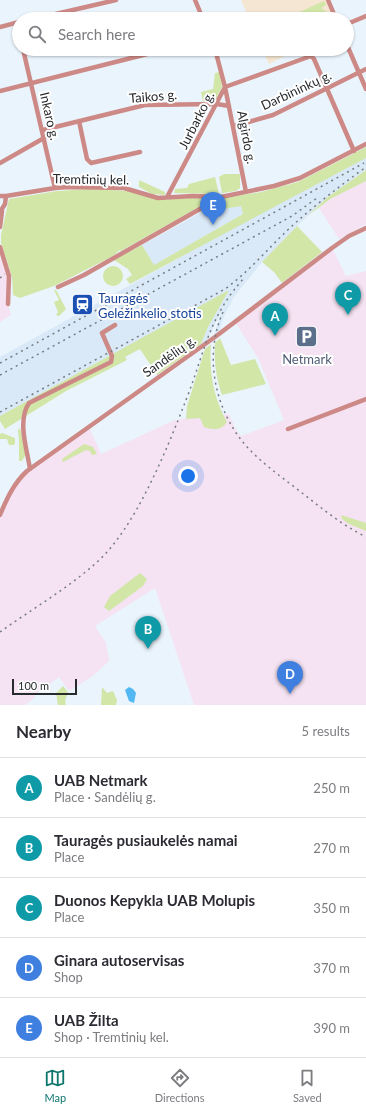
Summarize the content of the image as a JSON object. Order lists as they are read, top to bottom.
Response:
{
  "streets": {
    "street": [
      "Darbininkų g.",
      "Taikos g.",
      "Inkaro g.",
      "Jurbarko g.",
      "Algirdo g.",
      "Tremtinių kel.",
      "Sandėlių g."
    ]
  },
  "crossings": [
    ["Darbininkų g.", "Algirdo g."],
    ["Taikos g.", "Inkaro g."],
    ["Taikos g.", "Jurbarko g."],
    ["Taikos g.", "Algirdo g."],
    ["Inkaro g.", "Tremtinių kel."],
    ["Jurbarko g.", "Algirdo g."],
    ["Jurbarko g.", "Tremtinių kel."],
    ["Algirdo g.", "Tremtinių kel."]
  ],
  "places": {
    "station": ["Tauragės Geležinkelio stotis"],
    "parking": ["Netmark"]
  },
  "scale_bar": "100 m",
  "page": {
    "search": "Search here",
    "pins": [
      "E",
      "C",
      "A",
      "B",
      "D"
    ],
    "scale": "100 m",
    "heading": ["Nearby", "5 results"],
    "list": [
      {
        "mark": "A",
        "name": "UAB Netmark",
        "note": "Place · Sandėlių g.",
        "value": "250 m"
      },
      {
        "mark": "B",
        "name": "Tauragės pusiaukelės namai",
        "note": "Place",
        "value": "270 m"
      },
      {
        "mark": "C",
        "name": "Duonos Kepykla UAB Molupis",
        "note": "Place",
        "value": "350 m"
      },
      {
        "mark": "D",
        "name": "Ginara autoservisas",
        "note": "Shop",
        "value": "370 m"
      },
      {
        "mark": "E",
        "name": "UAB Žilta",
        "note": "Shop · Tremtinių kel.",
        "value": "390 m"
      }
    ],
    "nav": ["Map", "Directions", "Saved"]
  }
}
